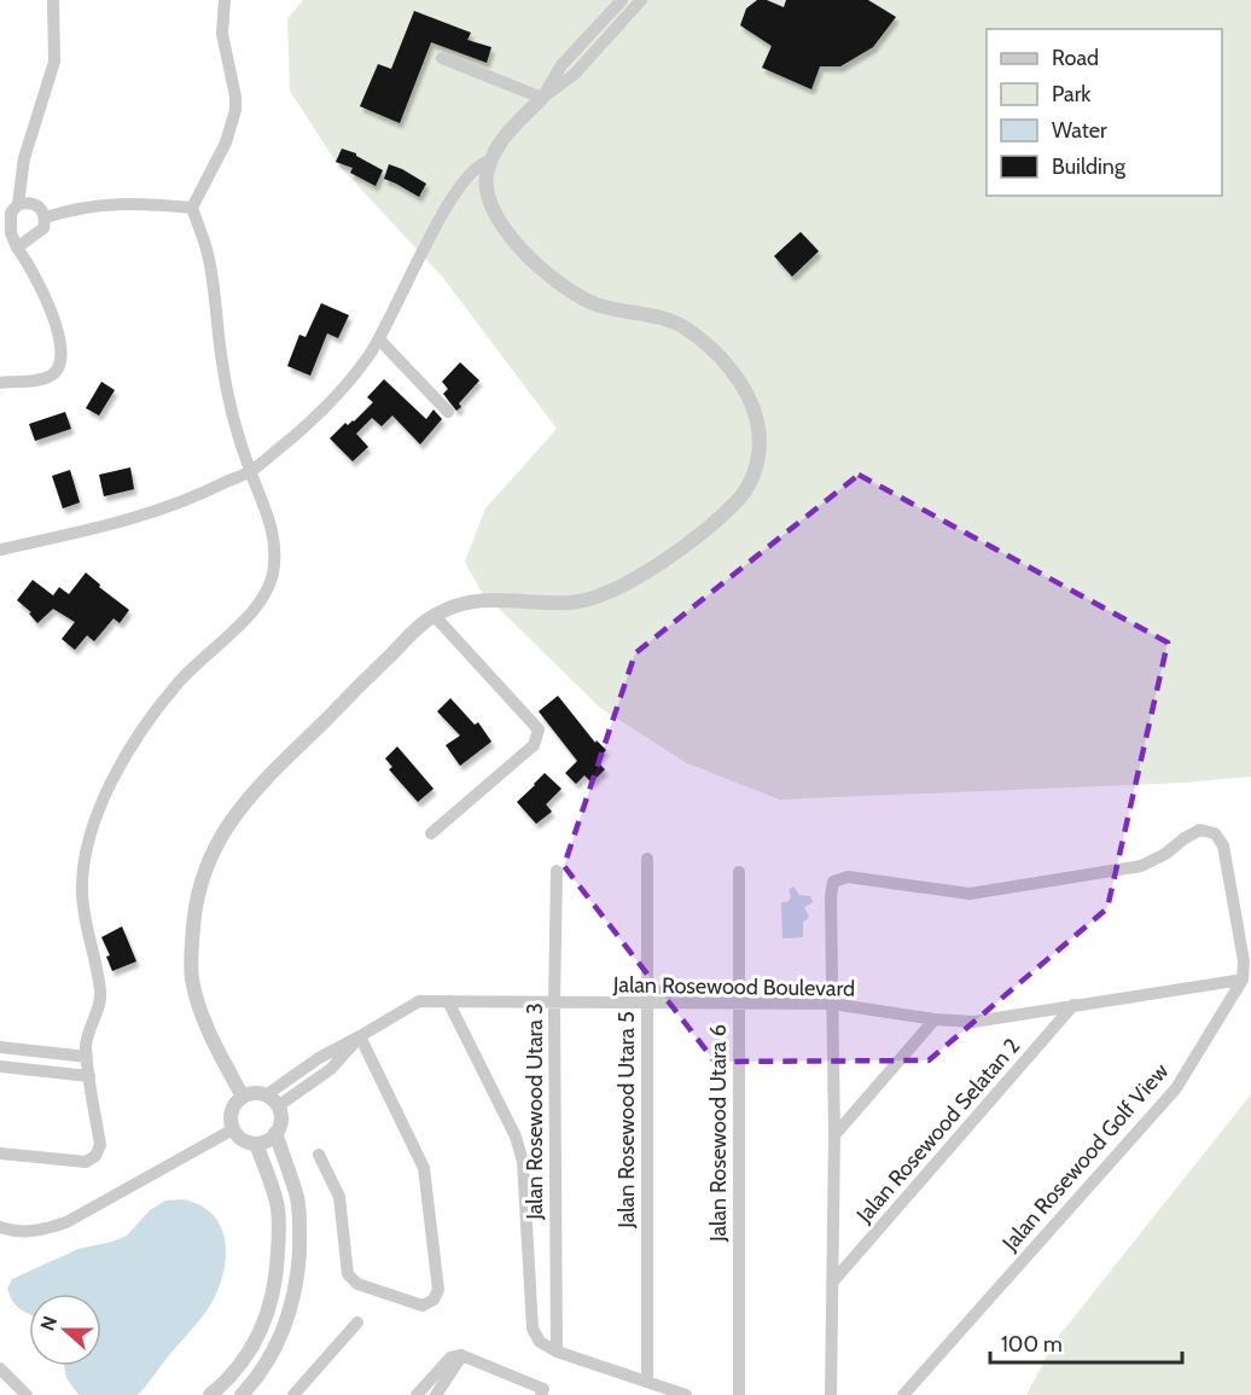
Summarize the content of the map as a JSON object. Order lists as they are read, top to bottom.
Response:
{
  "streets": {
    "street": [
      "Jalan Rosewood Boulevard",
      "Jalan Rosewood Utara 3",
      "Jalan Rosewood Utara 5",
      "Jalan Rosewood Selatan 2",
      "Jalan Rosewood Utara 6",
      "Jalan Rosewood Golf View"
    ]
  },
  "crossings": [
    ["Jalan Rosewood Boulevard", "Jalan Rosewood Utara 3"],
    ["Jalan Rosewood Boulevard", "Jalan Rosewood Utara 5"],
    ["Jalan Rosewood Boulevard", "Jalan Rosewood Selatan 2"],
    ["Jalan Rosewood Boulevard", "Jalan Rosewood Utara 6"],
    ["Jalan Rosewood Boulevard", "Jalan Rosewood Golf View"]
  ],
  "legend": [
    "Road",
    "Park",
    "Water",
    "Building"
  ],
  "scale_bar": "100 m",
  "north": "left"
}
